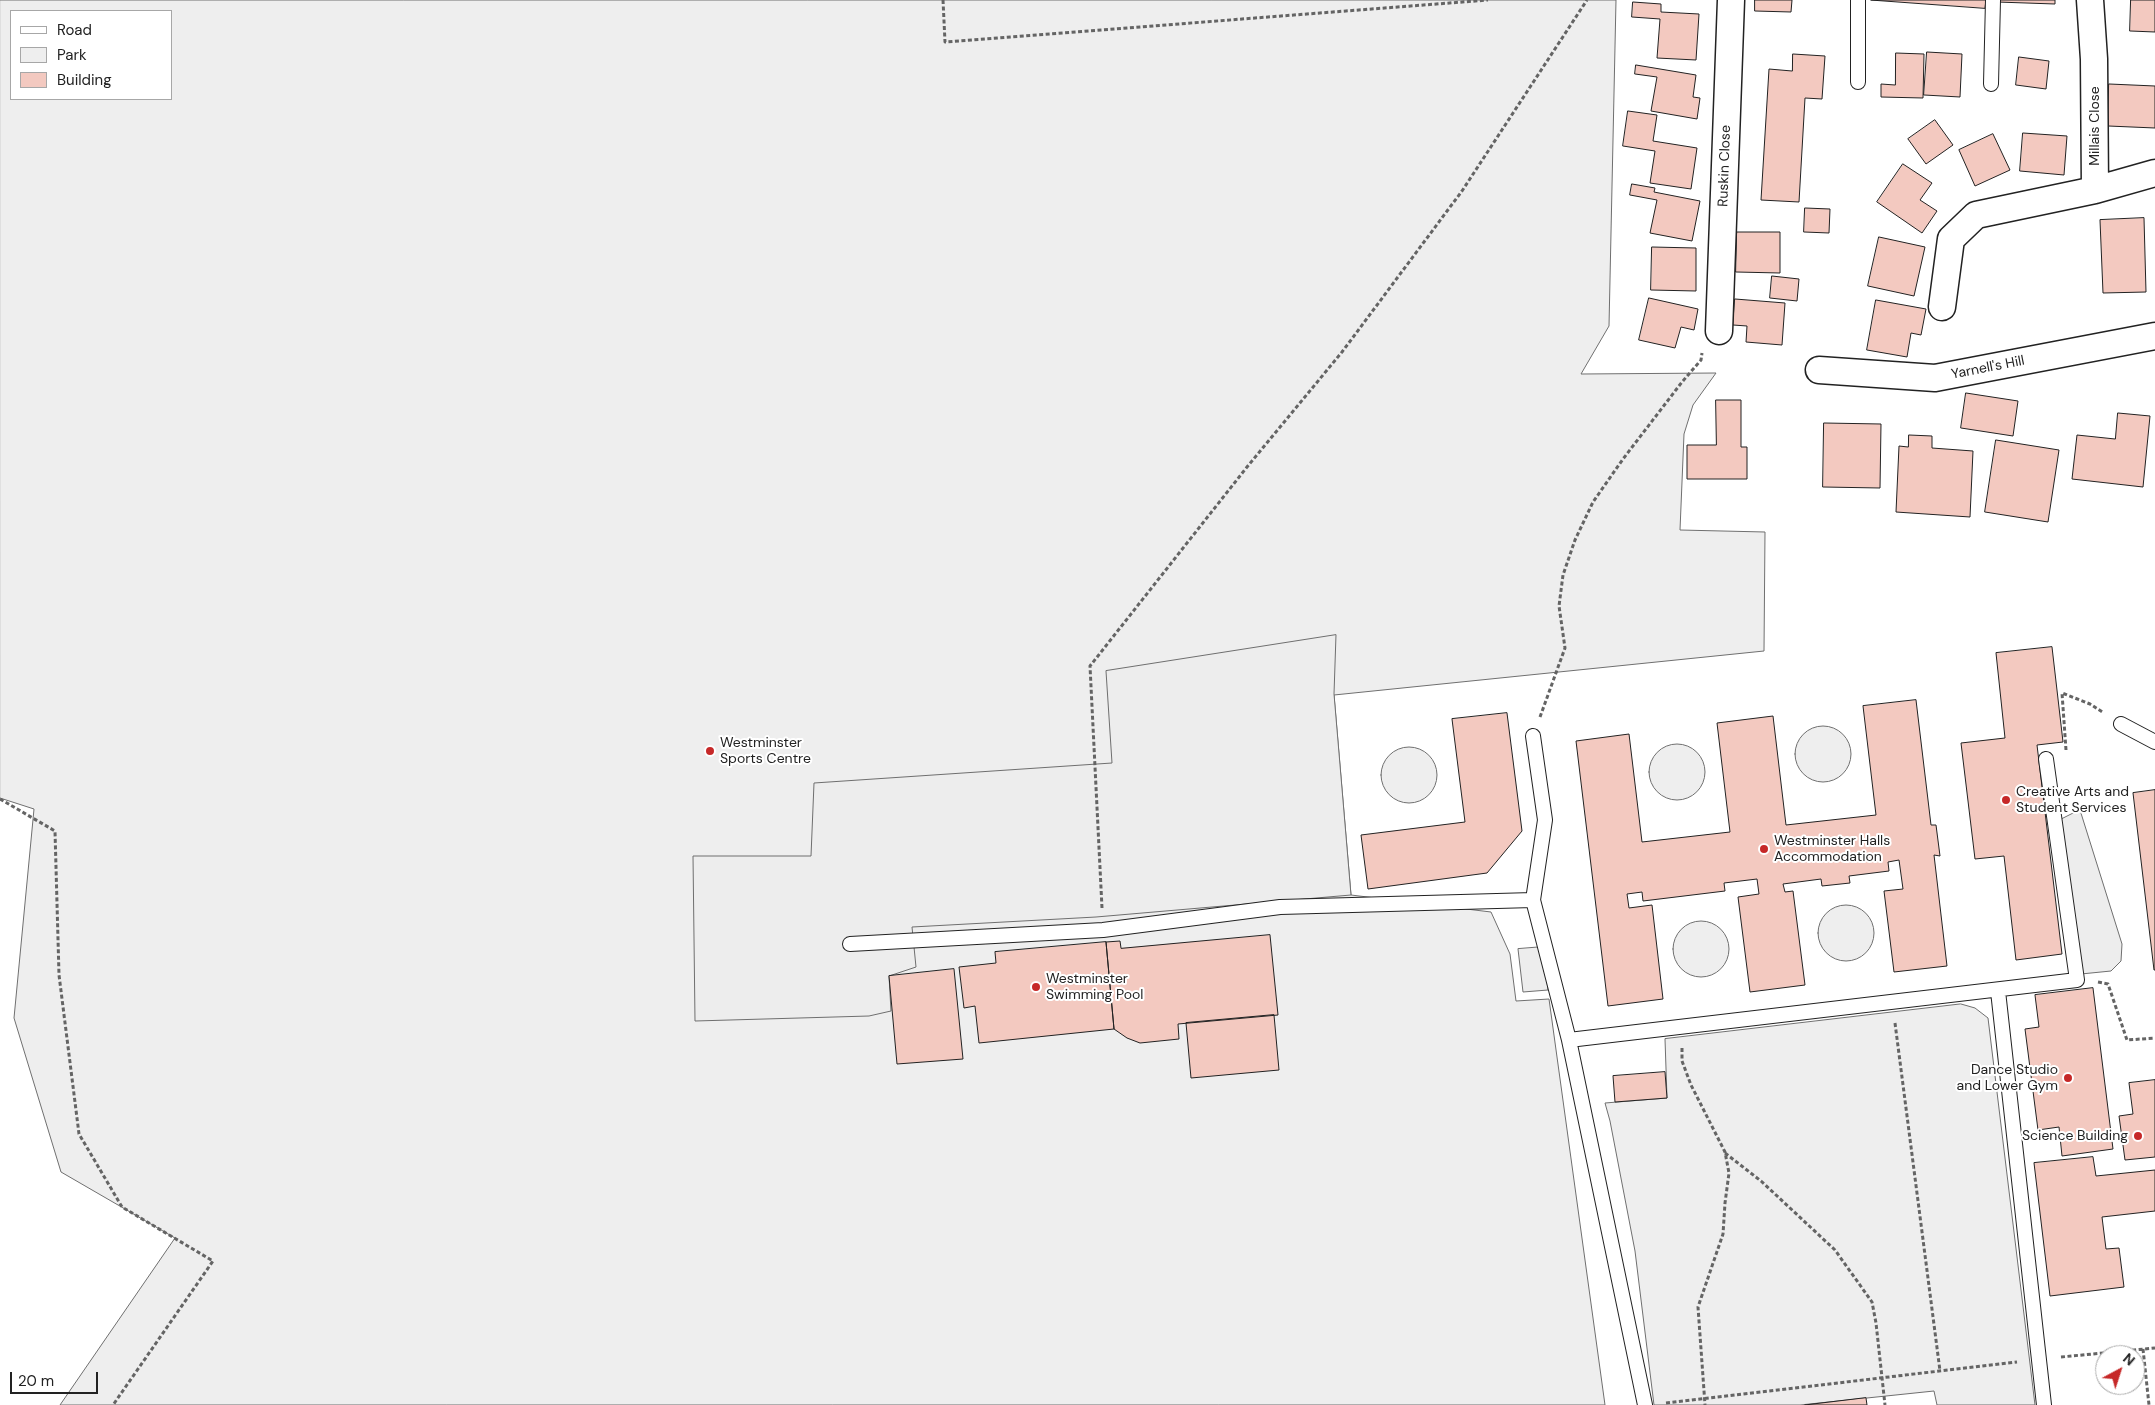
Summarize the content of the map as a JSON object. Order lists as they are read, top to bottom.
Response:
{
  "streets": {
    "street": ["Millais Close", "Ruskin Close", "Yarnell's Hill"]
  },
  "places": [
    "Westminster Sports Centre",
    "Creative Arts and Student Services",
    "Westminster Halls Accommodation",
    "Westminster Swimming Pool",
    "Dance Studio and Lower Gym",
    "Science Building"
  ],
  "legend": ["Road", "Park", "Building"],
  "scale_bar": "20 m",
  "north": "top right"
}
